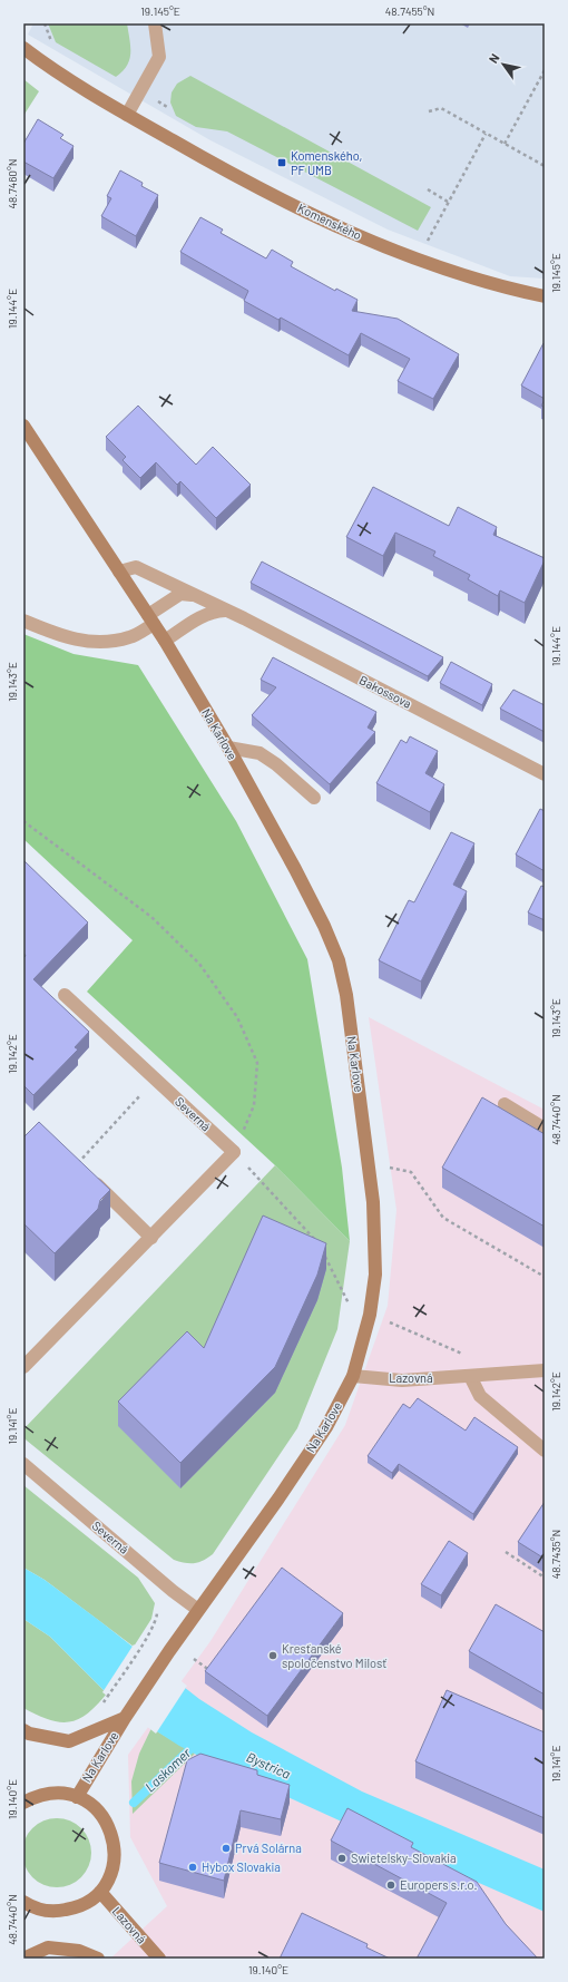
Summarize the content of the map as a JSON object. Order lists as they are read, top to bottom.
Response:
{
  "streets": {
    "street": [
      "Komenského",
      "Bakossova",
      "Na Karlove",
      "Severná",
      "Lazovná"
    ]
  },
  "crossings": [
    ["Bakossova", "Na Karlove"],
    ["Na Karlove", "Severná"],
    ["Na Karlove", "Lazovná"]
  ],
  "water": ["Bystrica", "Laskomer"],
  "places": {
    "transit": ["Komenského, PF UMB"],
    "other": [
      "Kresťanské spoločenstvo Milosť",
      "Prvá Solárna",
      "Swietelsky-Slovakia",
      "Hybox Slovakia",
      "Europers s.r.o."
    ]
  },
  "north": "top left",
  "coordinates": [
    "19.145°E",
    "48.7455°N",
    "48.7460°N",
    "19.144°E",
    "19.143°E",
    "19.142°E",
    "48.7440°N",
    "19.141°E",
    "48.7435°N",
    "19.140°E"
  ]
}
